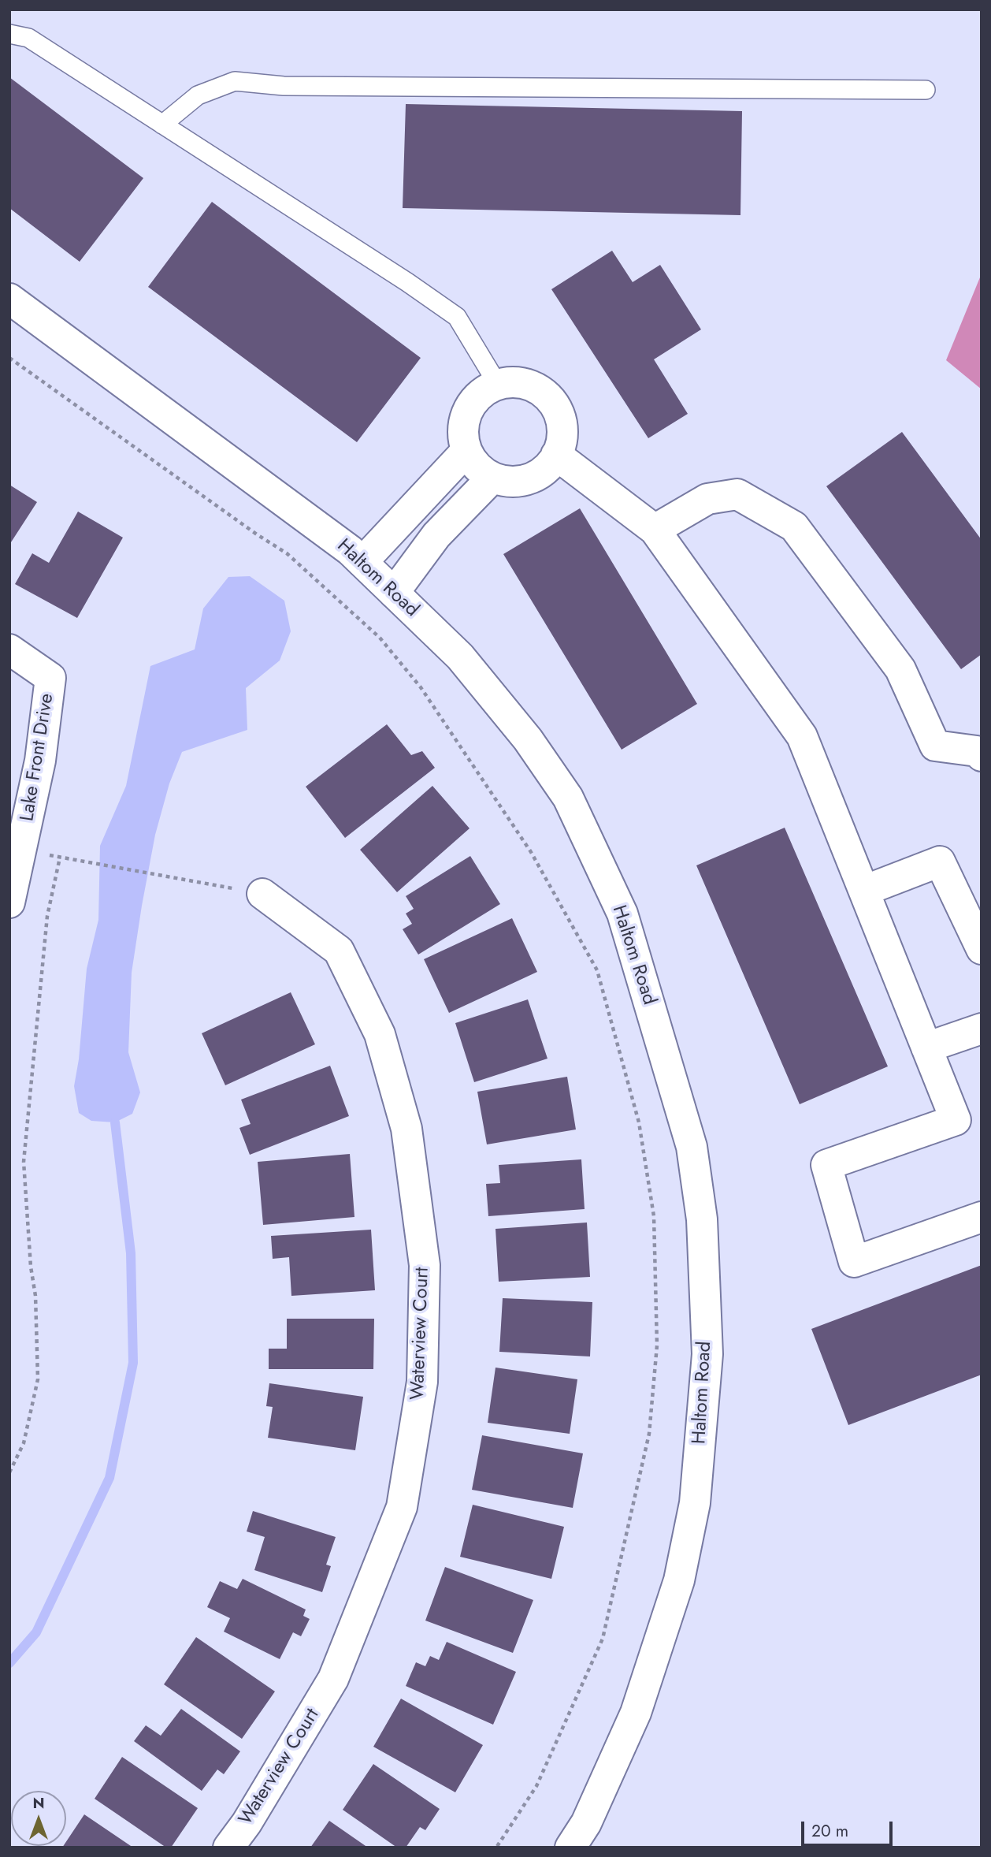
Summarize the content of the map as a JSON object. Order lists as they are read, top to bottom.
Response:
{
  "streets": {
    "street": ["Haltom Road", "Lake Front Drive", "Waterview Court"]
  },
  "scale_bar": "20 m",
  "north": "top"
}
